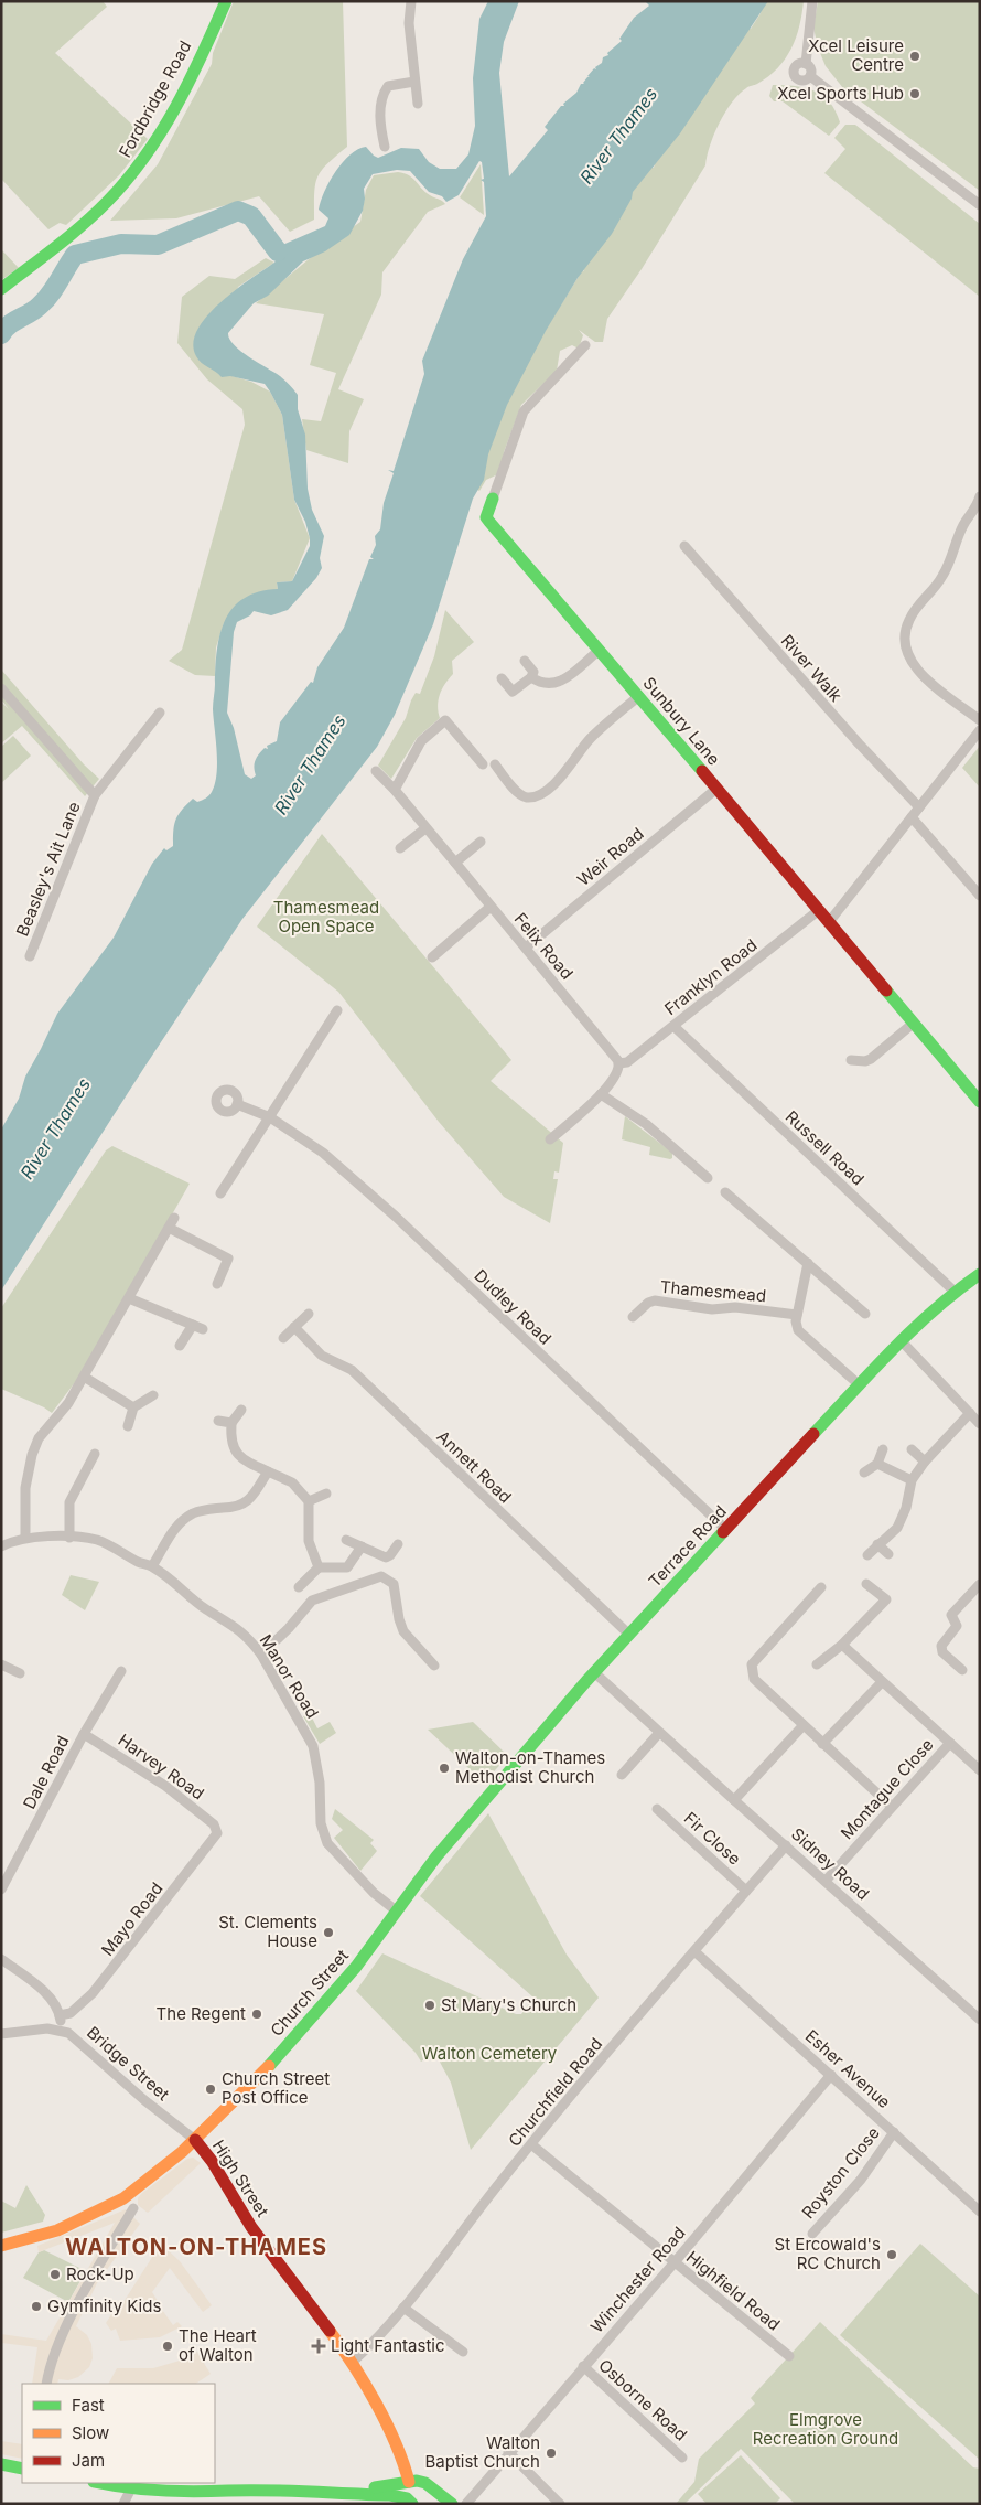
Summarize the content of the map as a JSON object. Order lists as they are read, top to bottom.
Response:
{
  "streets": {
    "main road": [
      "Fordbridge Road",
      "Sunbury Lane",
      "Terrace Road",
      "Church Street",
      "High Street"
    ],
    "street": [
      "River Walk",
      "Weir Road",
      "Beasley's Ait Lane",
      "Felix Road",
      "Franklyn Road",
      "Russell Road",
      "Thamesmead",
      "Dudley Road",
      "Annett Road",
      "Manor Road",
      "Harvey Road",
      "Dale Road",
      "Montague Close",
      "Fir Close",
      "Sidney Road",
      "Mayo Road",
      "Bridge Street",
      "Esher Avenue",
      "Churchfield Road",
      "Royston Close",
      "Winchester Road",
      "Highfield Road",
      "Osborne Road"
    ]
  },
  "crossings": [
    ["Sunbury Lane", "Weir Road"],
    ["Sunbury Lane", "Franklyn Road"],
    ["Weir Road", "Felix Road"],
    ["Felix Road", "Franklyn Road"],
    ["Franklyn Road", "Russell Road"],
    ["Russell Road", "Terrace Road"],
    ["Dudley Road", "Terrace Road"],
    ["Annett Road", "Terrace Road"],
    ["Terrace Road", "Sidney Road"],
    ["Terrace Road", "Church Street"],
    ["Manor Road", "Church Street"],
    ["Harvey Road", "Dale Road"],
    ["Harvey Road", "Mayo Road"],
    ["Montague Close", "Sidney Road"],
    ["Fir Close", "Churchfield Road"],
    ["Sidney Road", "Churchfield Road"],
    ["Church Street", "Bridge Street"],
    ["Church Street", "High Street"],
    ["Bridge Street", "High Street"],
    ["Esher Avenue", "Churchfield Road"],
    ["Esher Avenue", "Royston Close"],
    ["Esher Avenue", "Winchester Road"],
    ["Churchfield Road", "High Street"],
    ["Churchfield Road", "Highfield Road"],
    ["Winchester Road", "Highfield Road"],
    ["Winchester Road", "Osborne Road"]
  ],
  "districts": ["WALTON-ON-THAMES"],
  "water": ["River Thames"],
  "parks": ["Thamesmead Open Space", "Walton Cemetery", "Elmgrove Recreation Ground"],
  "places": {
    "other": [
      "Xcel Leisure Centre",
      "Xcel Sports Hub",
      "Walton-on-Thames Methodist Church",
      "St. Clements House",
      "St Mary's Church",
      "The Regent",
      "Church Street Post Office",
      "St Ercowald's RC Church",
      "Rock-Up",
      "Gymfinity Kids",
      "The Heart of Walton",
      "Walton Baptist Church"
    ],
    "health": ["Light Fantastic"]
  },
  "legend": ["Fast", "Slow", "Jam"]
}
